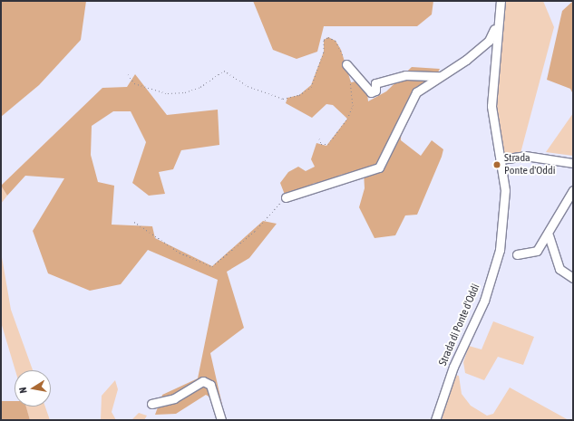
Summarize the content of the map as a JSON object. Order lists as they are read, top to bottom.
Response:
{
  "streets": {
    "street": ["Strada di Ponte d'Oddi"]
  },
  "places": ["Strada Ponte d'Oddi"],
  "north": "left"
}
